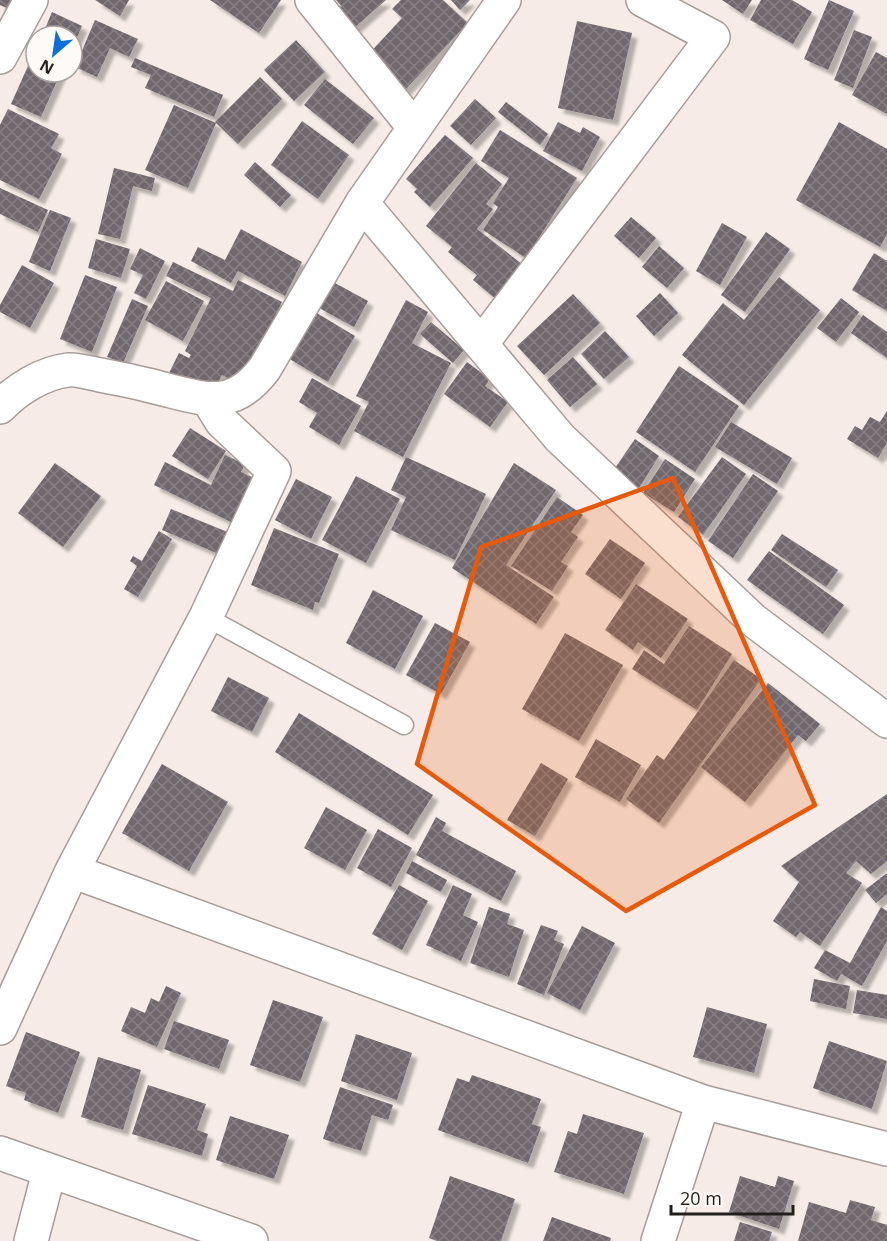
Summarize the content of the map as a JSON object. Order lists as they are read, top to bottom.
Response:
{
  "scale_bar": "20 m",
  "north": "bottom left"
}
